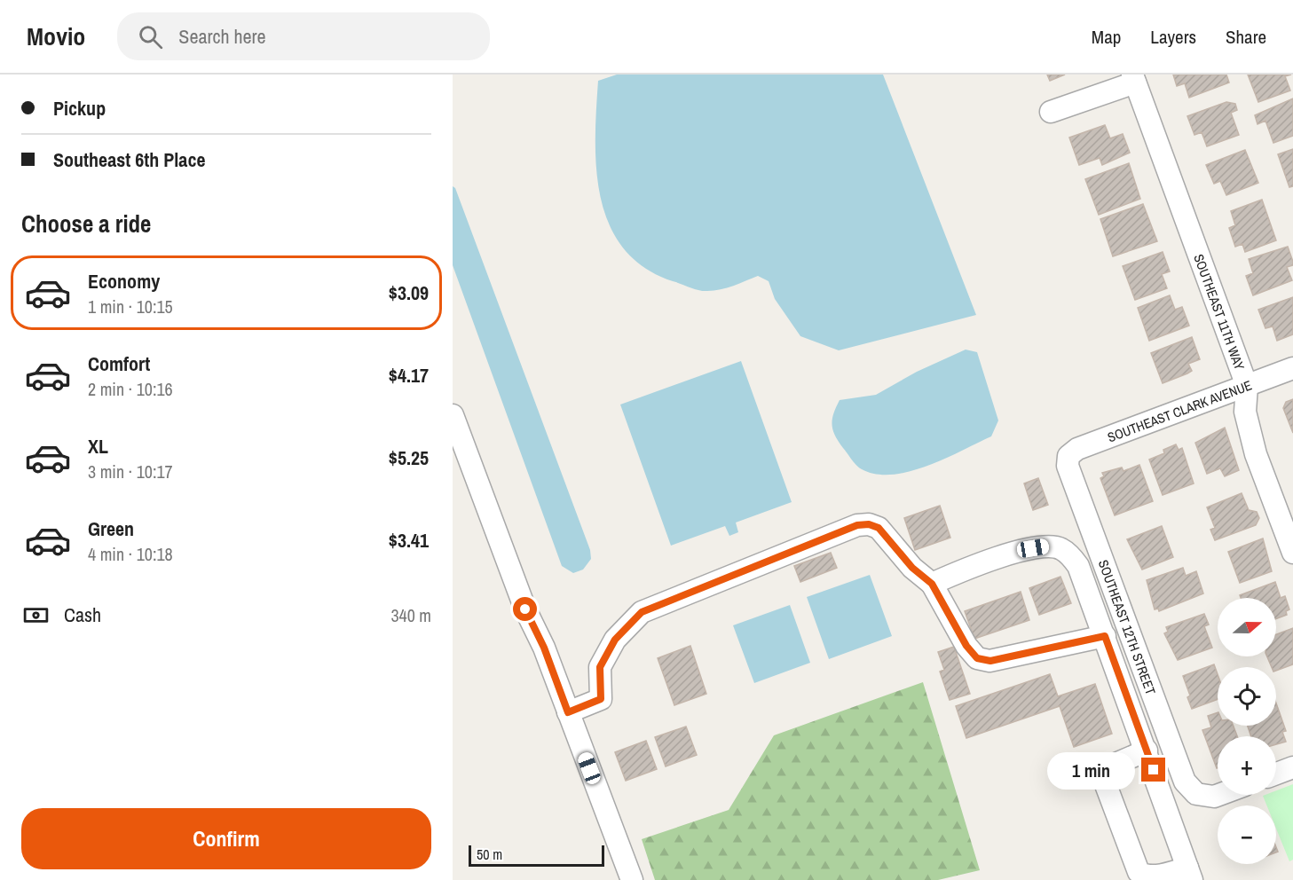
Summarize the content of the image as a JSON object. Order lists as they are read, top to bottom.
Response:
{
  "streets": {
    "street": ["SOUTHEAST 11TH WAY", "SOUTHEAST CLARK AVENUE", "SOUTHEAST 12TH STREET"]
  },
  "crossings": [
    ["SOUTHEAST 11TH WAY", "SOUTHEAST CLARK AVENUE"],
    ["SOUTHEAST CLARK AVENUE", "SOUTHEAST 12TH STREET"]
  ],
  "scale_bar": "50 m",
  "north": "right",
  "page": {
    "header": "Movio",
    "search": "Search here",
    "nav": ["Map", "Layers", "Share"],
    "banner": ["Pickup", "Southeast 6th Place"],
    "heading": "Choose a ride",
    "list": [
      {
        "name": "Economy",
        "note": "1 min · 10:15",
        "value": "$3.09"
      },
      {
        "name": "Comfort",
        "note": "2 min · 10:16",
        "value": "$4.17"
      },
      {
        "name": "XL",
        "note": "3 min · 10:17",
        "value": "$5.25"
      },
      {
        "name": "Green",
        "note": "4 min · 10:18",
        "value": "$3.41"
      }
    ],
    "pay": ["Cash", "340 m"],
    "map_buttons": ["+", "−"],
    "bubble": "1 min",
    "buttons": "Confirm",
    "scale": "50 m"
  }
}
